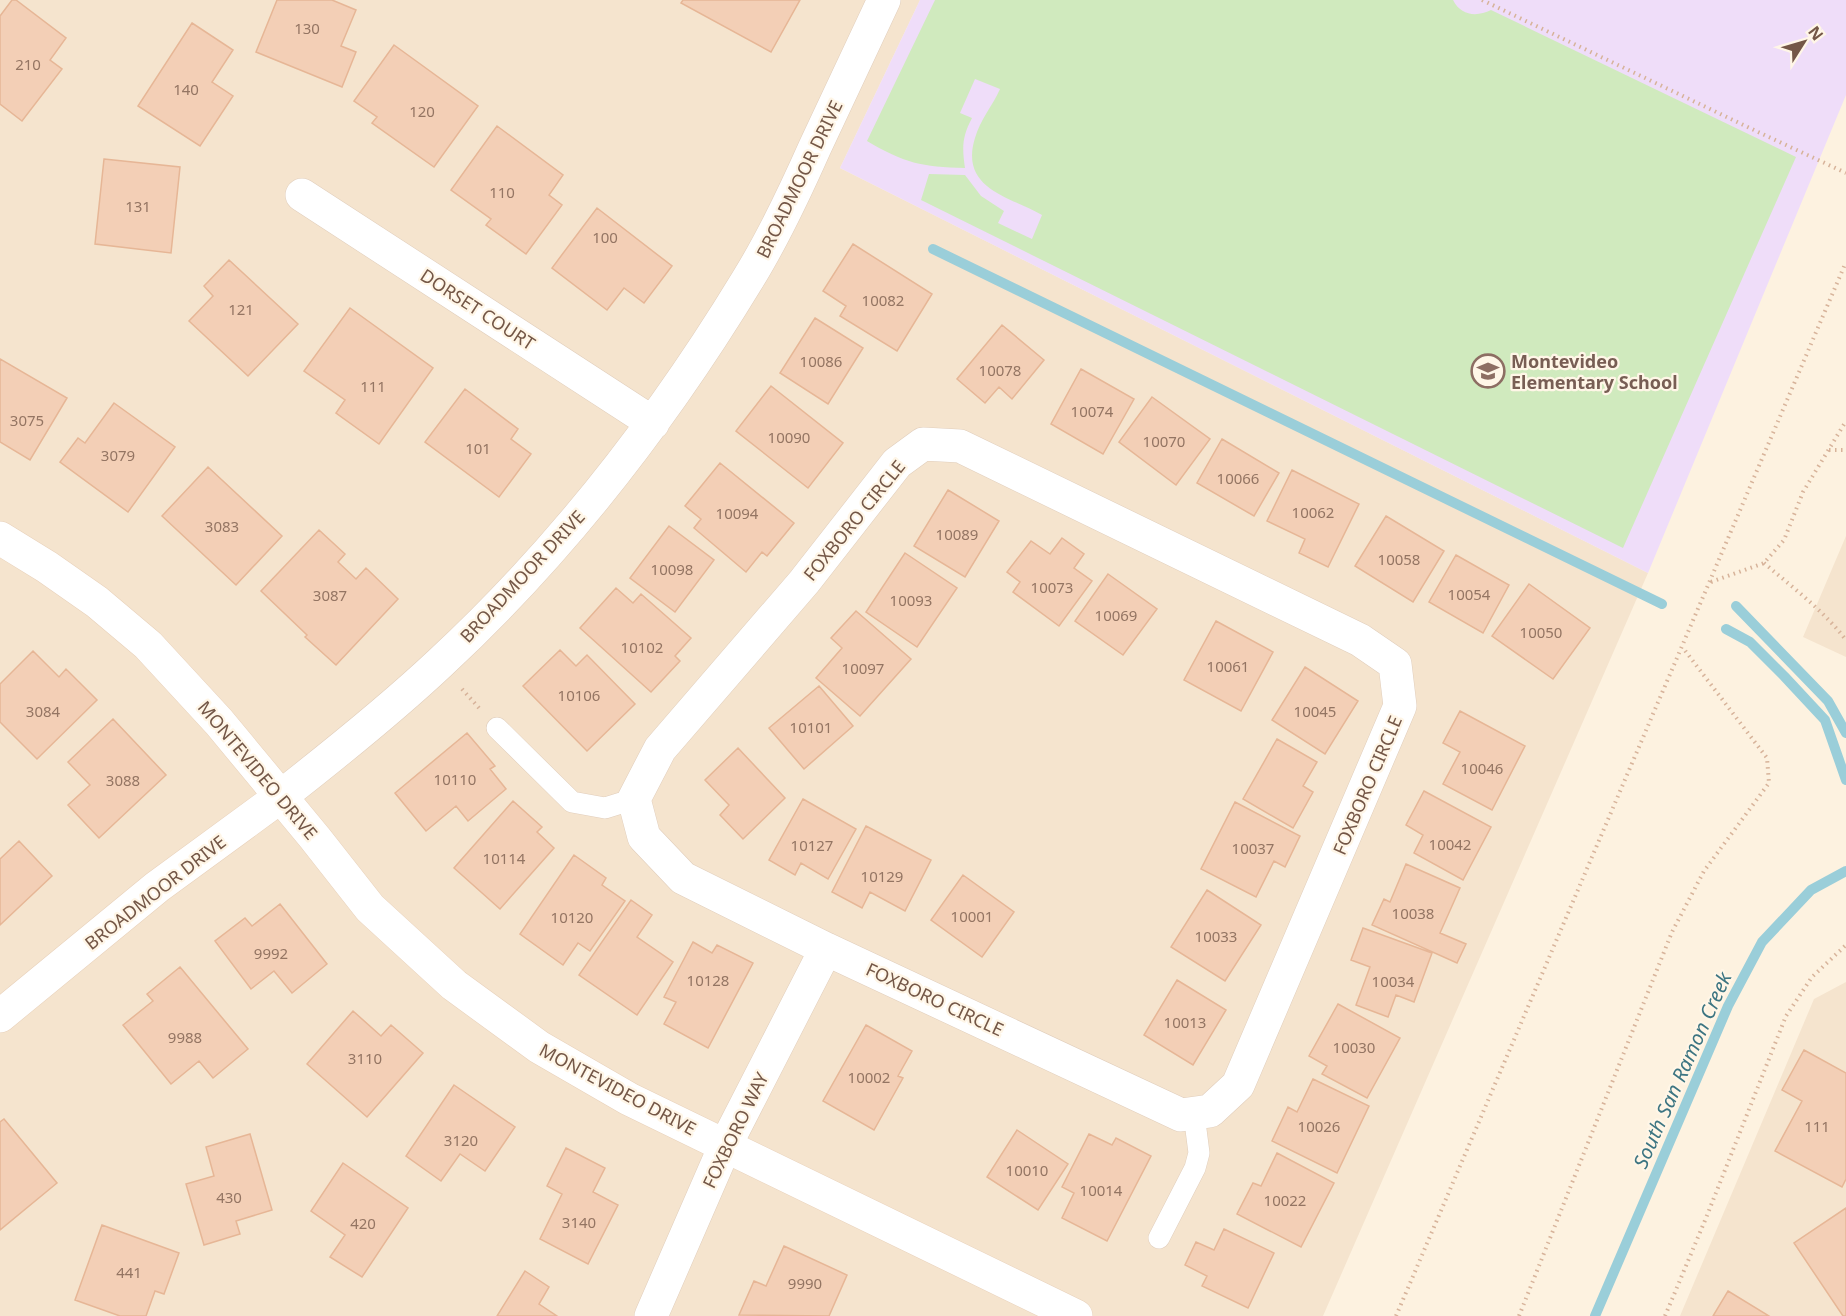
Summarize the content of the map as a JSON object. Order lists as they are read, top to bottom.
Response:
{
  "streets": {
    "street": [
      "BROADMOOR DRIVE",
      "DORSET COURT",
      "FOXBORO CIRCLE",
      "MONTEVIDEO DRIVE",
      "FOXBORO WAY"
    ]
  },
  "crossings": [
    ["BROADMOOR DRIVE", "DORSET COURT"],
    ["BROADMOOR DRIVE", "MONTEVIDEO DRIVE"],
    ["FOXBORO CIRCLE", "FOXBORO WAY"],
    ["MONTEVIDEO DRIVE", "FOXBORO WAY"]
  ],
  "water": ["South San Ramon Creek"],
  "places": {
    "school or university": ["Montevideo Elementary School"]
  },
  "house_numbers": [
    "130",
    "210",
    "140",
    "120",
    "110",
    "131",
    "100",
    "10082",
    "121",
    "10086",
    "10078",
    "111",
    "10074",
    "3075",
    "10090",
    "10070",
    "101",
    "3079",
    "10066",
    "10062",
    "10094",
    "3083",
    "10089",
    "10058",
    "10098",
    "10073",
    "10054",
    "3087",
    "10093",
    "10069",
    "10050",
    "10102",
    "10061",
    "10097",
    "10106",
    "3084",
    "10045",
    "10101",
    "10046",
    "10110",
    "3088",
    "10042",
    "10127",
    "10037",
    "10114",
    "10129",
    "10038",
    "10001",
    "10120",
    "10033",
    "9992",
    "10128",
    "10034",
    "10013",
    "9988",
    "10030",
    "3110",
    "10002",
    "10026",
    "111",
    "3120",
    "10010",
    "10014",
    "430",
    "10022",
    "3140",
    "420",
    "441",
    "9990"
  ],
  "north": "top right"
}
